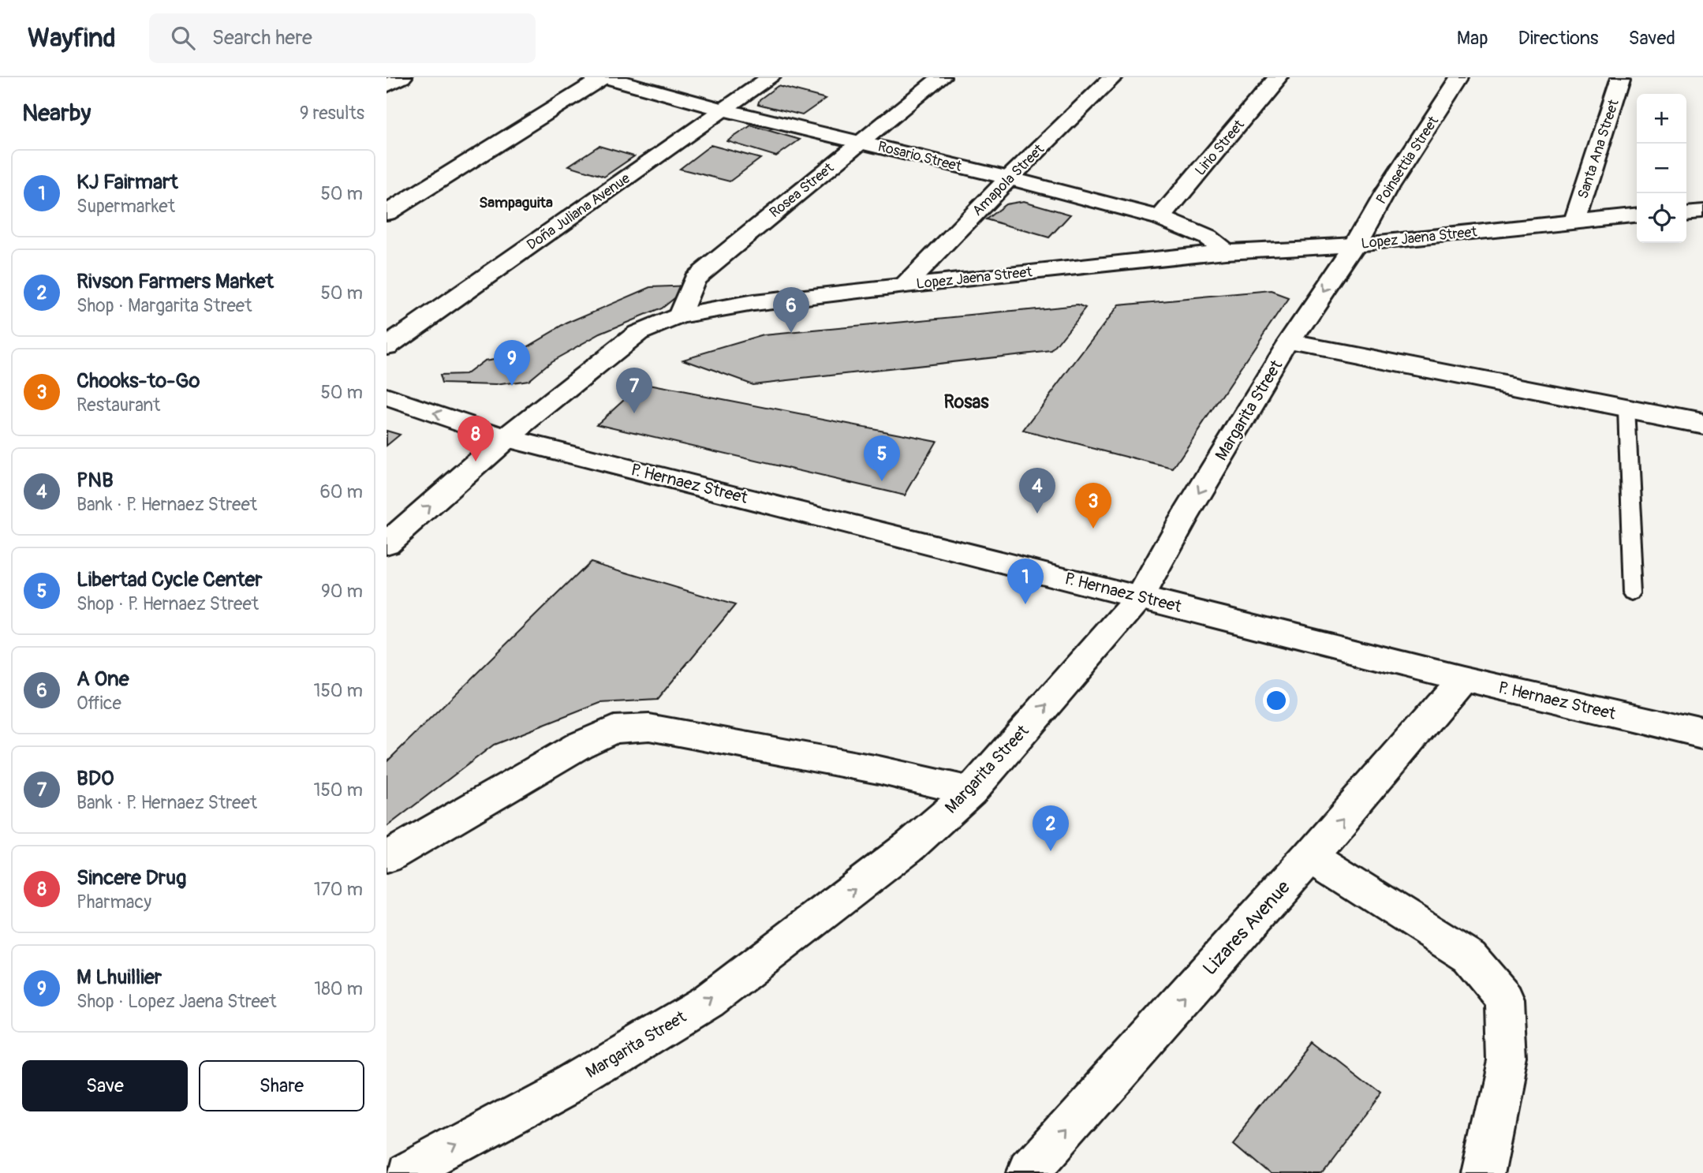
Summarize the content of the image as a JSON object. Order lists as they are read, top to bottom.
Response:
{
  "streets": {
    "street": [
      "Lirio Street",
      "Santa Ana Street",
      "Rosario Street",
      "Poinsettia Street",
      "Amapola Street",
      "Rosea Street",
      "Doña Juliana Avenue",
      "Lopez Jaena Street",
      "Margarita Street",
      "P. Hernaez Street",
      "Lizares Avenue"
    ]
  },
  "crossings": [
    ["Lirio Street", "Rosario Street"],
    ["Santa Ana Street", "Lopez Jaena Street"],
    ["Rosario Street", "Amapola Street"],
    ["Rosario Street", "Rosea Street"],
    ["Rosario Street", "Doña Juliana Avenue"],
    ["Rosario Street", "Lopez Jaena Street"],
    ["Poinsettia Street", "Lopez Jaena Street"],
    ["Poinsettia Street", "Margarita Street"],
    ["Amapola Street", "Lopez Jaena Street"],
    ["Rosea Street", "Lopez Jaena Street"],
    ["Lopez Jaena Street", "Margarita Street"],
    ["Lopez Jaena Street", "P. Hernaez Street"],
    ["Margarita Street", "P. Hernaez Street"],
    ["P. Hernaez Street", "Lizares Avenue"]
  ],
  "one_way": ["Lizares Avenue"],
  "districts": ["Sampaguita", "Rosas"],
  "page": {
    "header": "Wayfind",
    "search": "Search here",
    "nav": ["Map", "Directions", "Saved"],
    "heading": ["Nearby", "9 results"],
    "map_buttons": ["+", "−"],
    "list": [
      {
        "mark": "1",
        "name": "KJ Fairmart",
        "note": "Supermarket",
        "value": "50 m"
      },
      {
        "mark": "2",
        "name": "Rivson Farmers Market",
        "note": "Shop · Margarita Street",
        "value": "50 m"
      },
      {
        "mark": "3",
        "name": "Chooks-to-Go",
        "note": "Restaurant",
        "value": "50 m"
      },
      {
        "mark": "4",
        "name": "PNB",
        "note": "Bank · P. Hernaez Street",
        "value": "60 m"
      },
      {
        "mark": "5",
        "name": "Libertad Cycle Center",
        "note": "Shop · P. Hernaez Street",
        "value": "90 m"
      },
      {
        "mark": "6",
        "name": "A One",
        "note": "Office",
        "value": "150 m"
      },
      {
        "mark": "7",
        "name": "BDO",
        "note": "Bank · P. Hernaez Street",
        "value": "150 m"
      },
      {
        "mark": "8",
        "name": "Sincere Drug",
        "note": "Pharmacy",
        "value": "170 m"
      },
      {
        "mark": "9",
        "name": "M Lhuillier",
        "note": "Shop · Lopez Jaena Street",
        "value": "180 m"
      }
    ],
    "pins": [
      "6",
      "9",
      "7",
      "8",
      "5",
      "4",
      "3",
      "1",
      "2"
    ],
    "buttons": ["Save", "Share"]
  }
}
